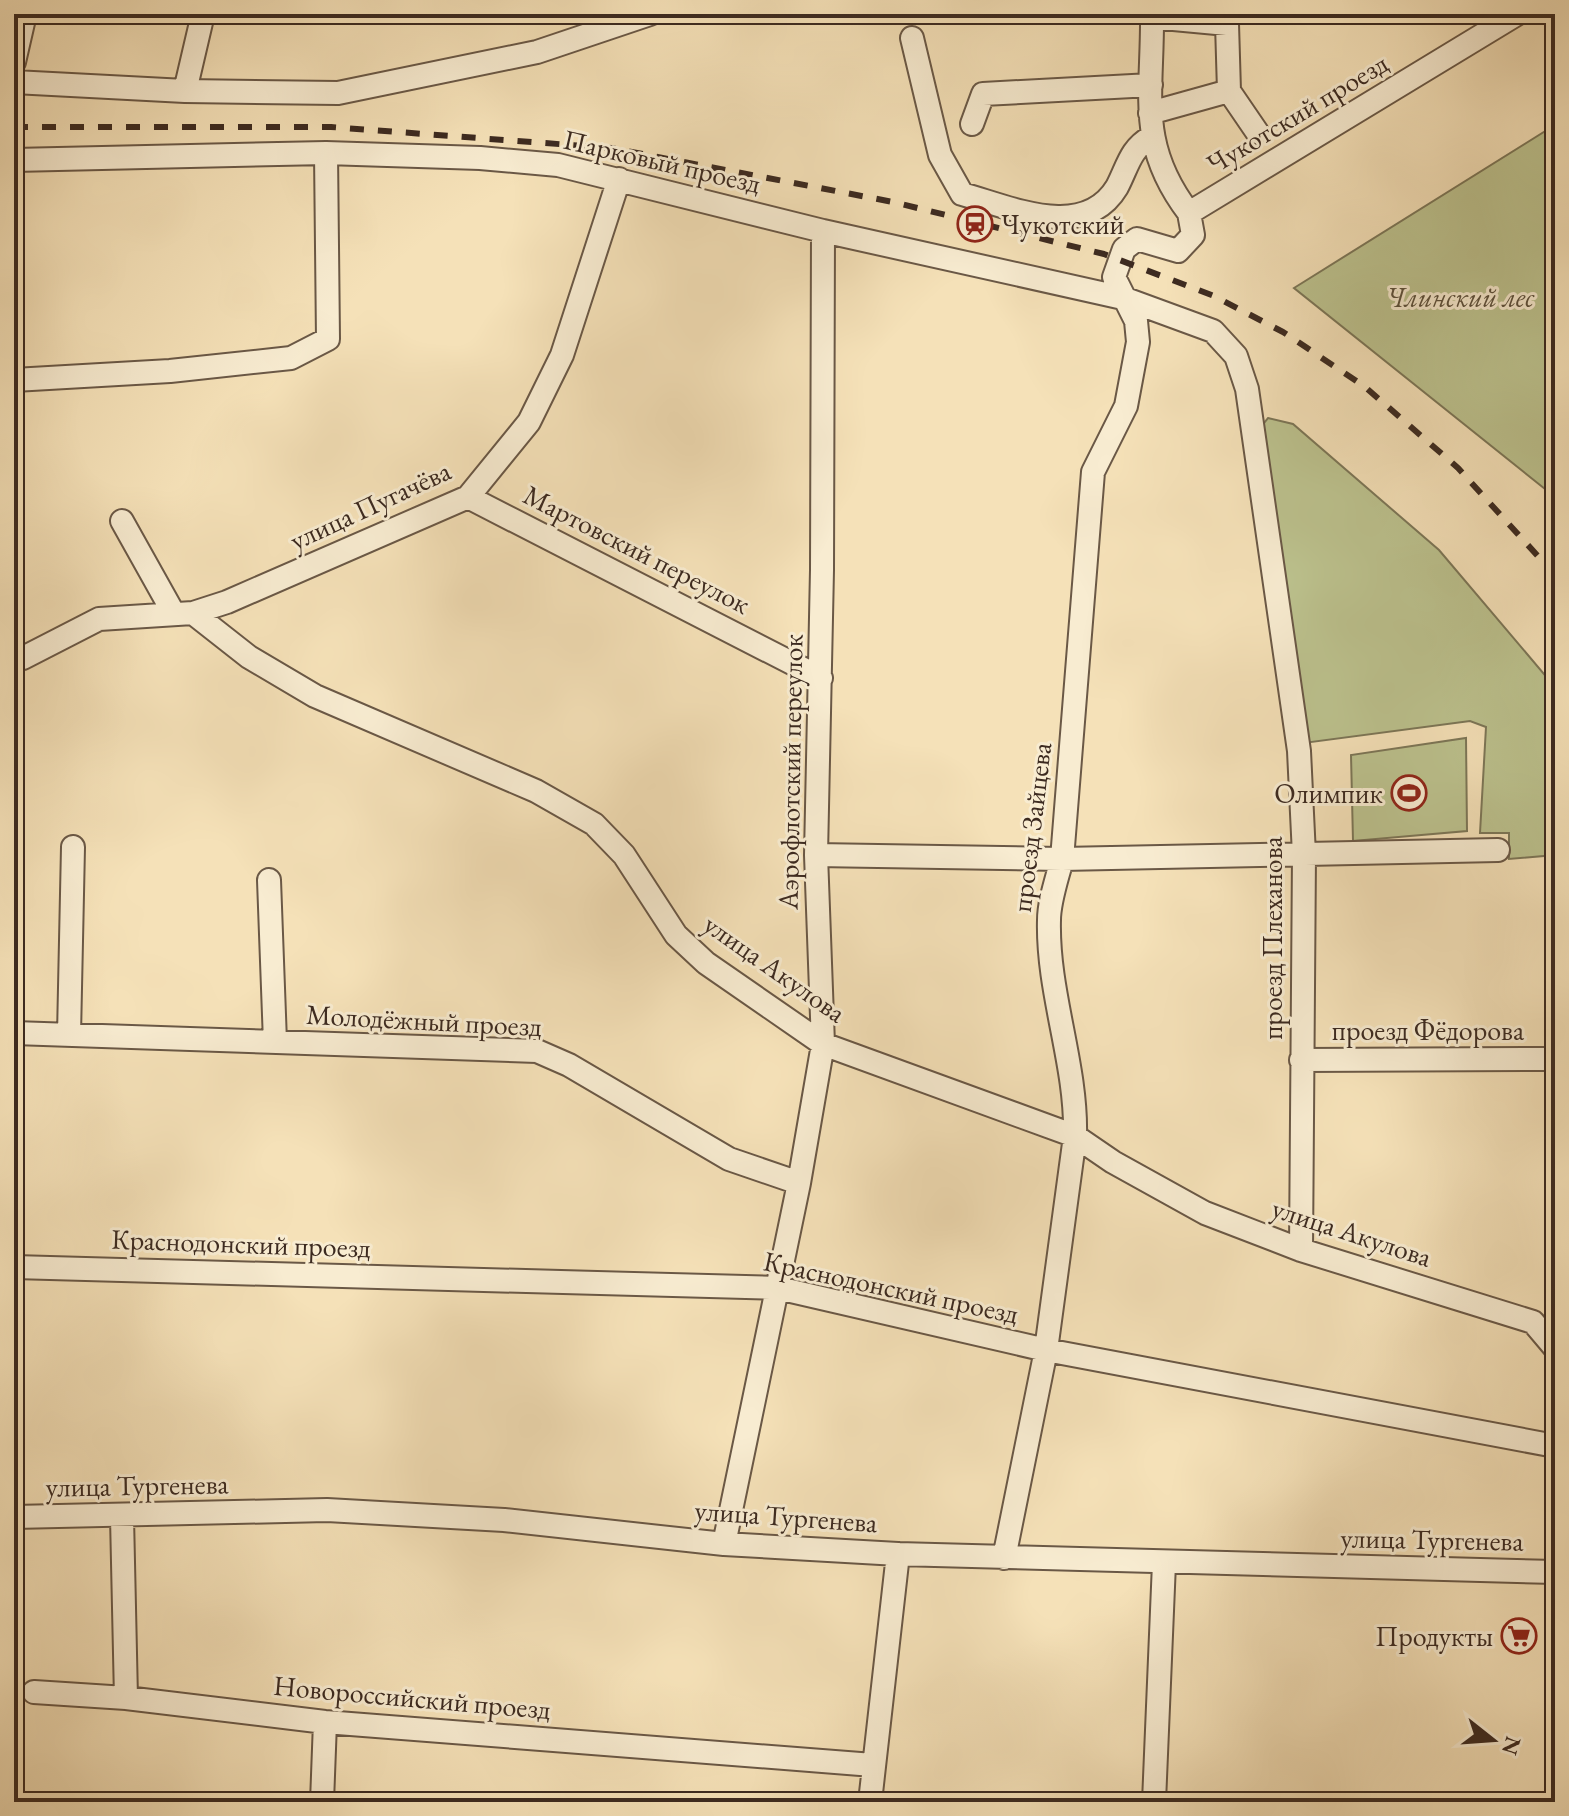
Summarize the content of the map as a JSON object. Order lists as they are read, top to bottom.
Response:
{
  "streets": {
    "street": [
      "Чукотский проезд",
      "Парковый проезд",
      "улица Пугачёва",
      "Мартовский переулок",
      "Аэрофлотский переулок",
      "проезд Зайцева",
      "проезд Плеханова",
      "улица Акулова",
      "Молодёжный проезд",
      "проезд Фёдорова",
      "Краснодонский проезд",
      "улица Тургенева",
      "Новороссийский проезд"
    ]
  },
  "crossings": [
    ["Парковый проезд", "улица Пугачёва"],
    ["Парковый проезд", "Аэрофлотский переулок"],
    ["Парковый проезд", "проезд Зайцева"],
    ["Парковый проезд", "проезд Плеханова"],
    ["улица Пугачёва", "Мартовский переулок"],
    ["улица Пугачёва", "улица Акулова"],
    ["Мартовский переулок", "Аэрофлотский переулок"],
    ["Аэрофлотский переулок", "улица Акулова"],
    ["Аэрофлотский переулок", "Молодёжный проезд"],
    ["Аэрофлотский переулок", "Краснодонский проезд"],
    ["Аэрофлотский переулок", "улица Тургенева"],
    ["проезд Зайцева", "улица Акулова"],
    ["проезд Зайцева", "Краснодонский проезд"],
    ["проезд Зайцева", "улица Тургенева"],
    ["проезд Плеханова", "улица Акулова"],
    ["проезд Плеханова", "проезд Фёдорова"]
  ],
  "parks": ["Члинский лес"],
  "places": {
    "station": ["Чукотский"],
    "sports": ["Олимпик"],
    "supermarket": ["Продукты"]
  },
  "north": "right"
}
